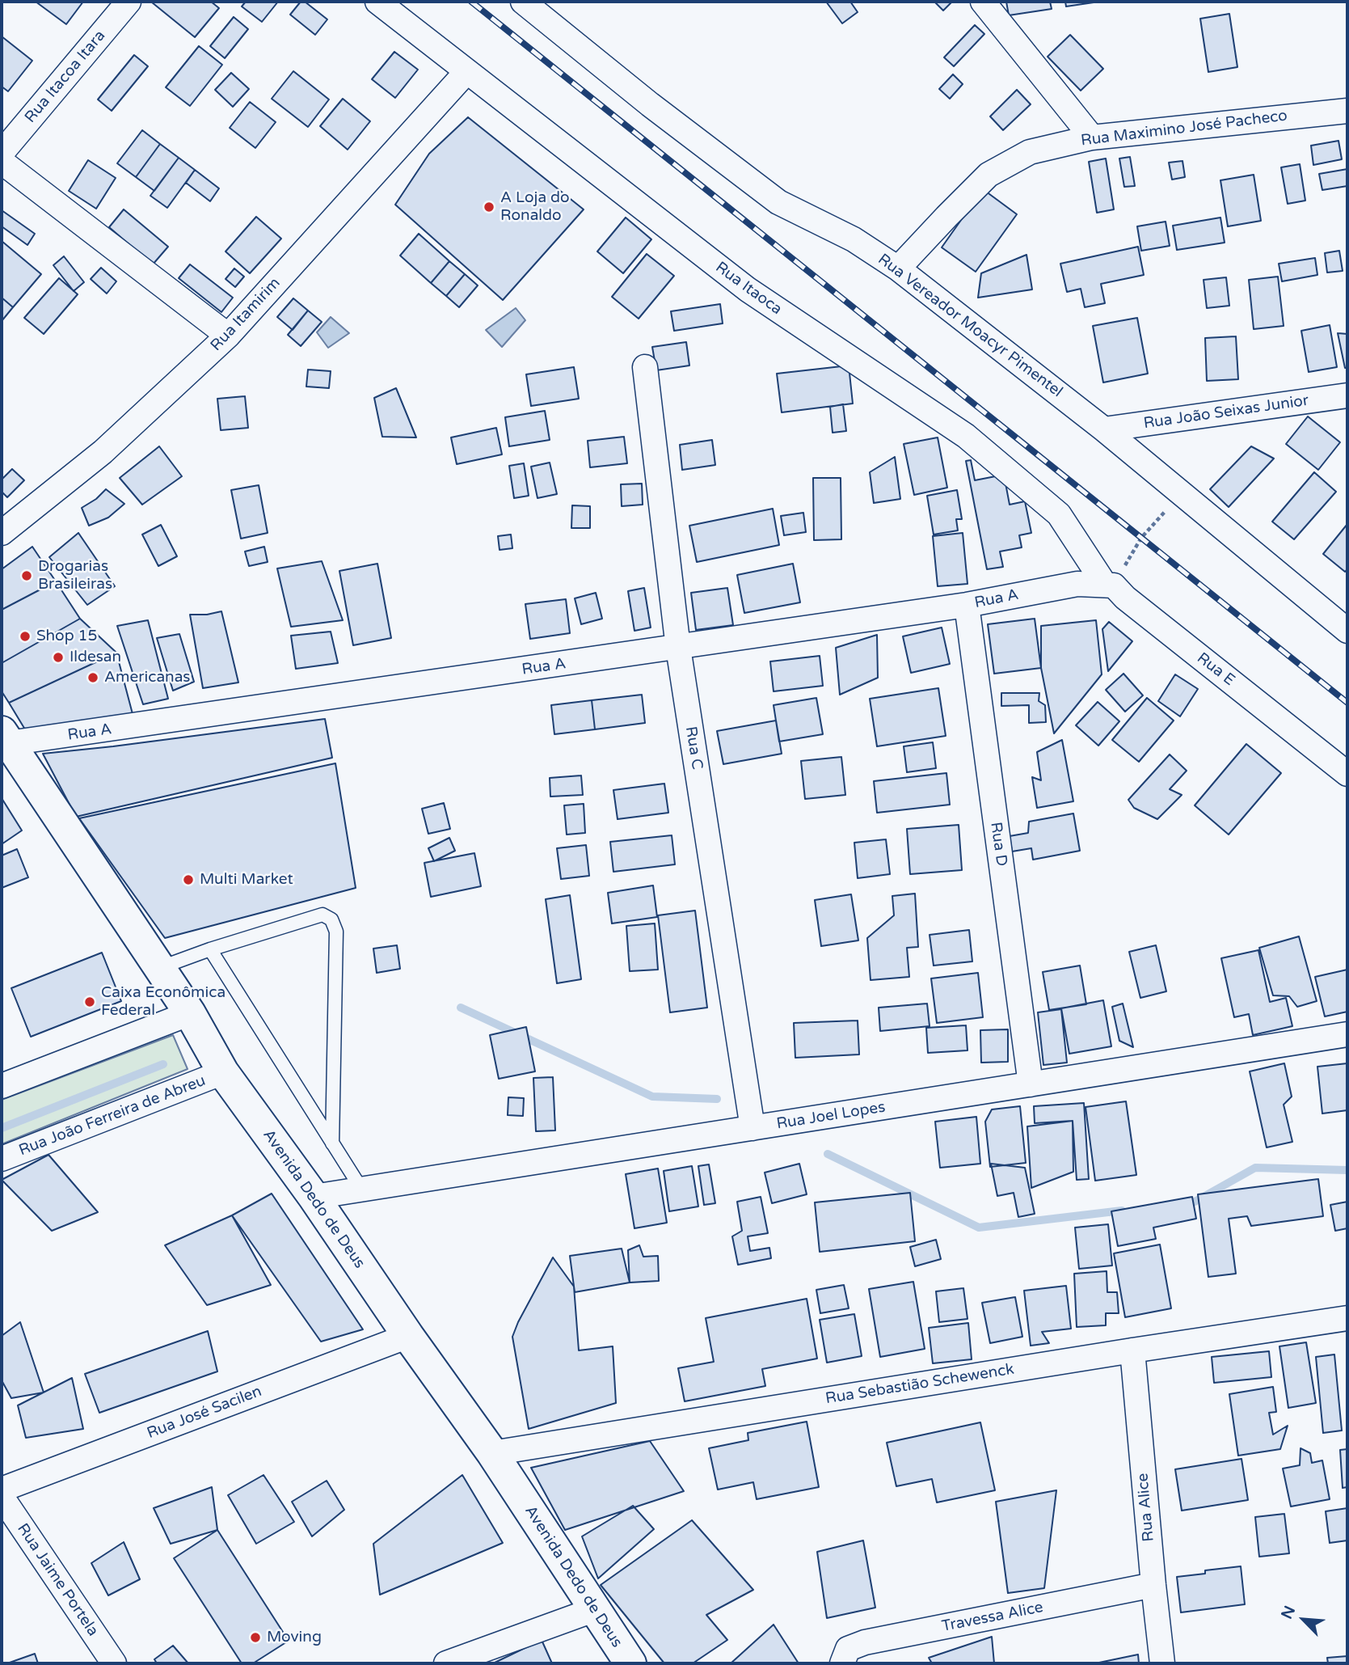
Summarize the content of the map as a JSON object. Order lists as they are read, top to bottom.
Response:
{
  "streets": {
    "main road": ["Avenida Dedo de Deus"],
    "street": [
      "Rua Itacoa Itara",
      "Rua Maximino José Pacheco",
      "Rua Itaoca",
      "Rua Itamirim",
      "Rua Vereador Moacyr Pimentel",
      "Rua João Seixas Junior",
      "Rua A",
      "Rua E",
      "Rua C",
      "Rua D",
      "Rua João Ferreira de Abreu",
      "Rua Joel Lopes",
      "Rua Sebastião Schewenck",
      "Rua José Sacilen",
      "Rua Alice",
      "Rua Jaime Portela",
      "Travessa Alice"
    ]
  },
  "crossings": [
    ["Rua Maximino José Pacheco", "Rua Vereador Moacyr Pimentel"],
    ["Rua Itaoca", "Rua Itamirim"],
    ["Rua Itaoca", "Rua A"],
    ["Rua Itaoca", "Rua E"],
    ["Rua Vereador Moacyr Pimentel", "Rua João Seixas Junior"],
    ["Rua A", "Rua E"],
    ["Rua A", "Rua C"],
    ["Rua A", "Rua D"],
    ["Rua A", "Avenida Dedo de Deus"],
    ["Rua C", "Rua Joel Lopes"],
    ["Rua D", "Rua Joel Lopes"],
    ["Rua João Ferreira de Abreu", "Avenida Dedo de Deus"],
    ["Rua Joel Lopes", "Avenida Dedo de Deus"],
    ["Avenida Dedo de Deus", "Rua Sebastião Schewenck"],
    ["Avenida Dedo de Deus", "Rua José Sacilen"],
    ["Rua Sebastião Schewenck", "Rua Alice"],
    ["Rua Alice", "Travessa Alice"]
  ],
  "places": [
    "A Loja do Ronaldo",
    "Drogarias Brasileiras",
    "Shop 15",
    "Ildesan",
    "Americanas",
    "Multi Market",
    "Caixa Econômica Federal",
    "Moving"
  ],
  "north": "top left"
}
